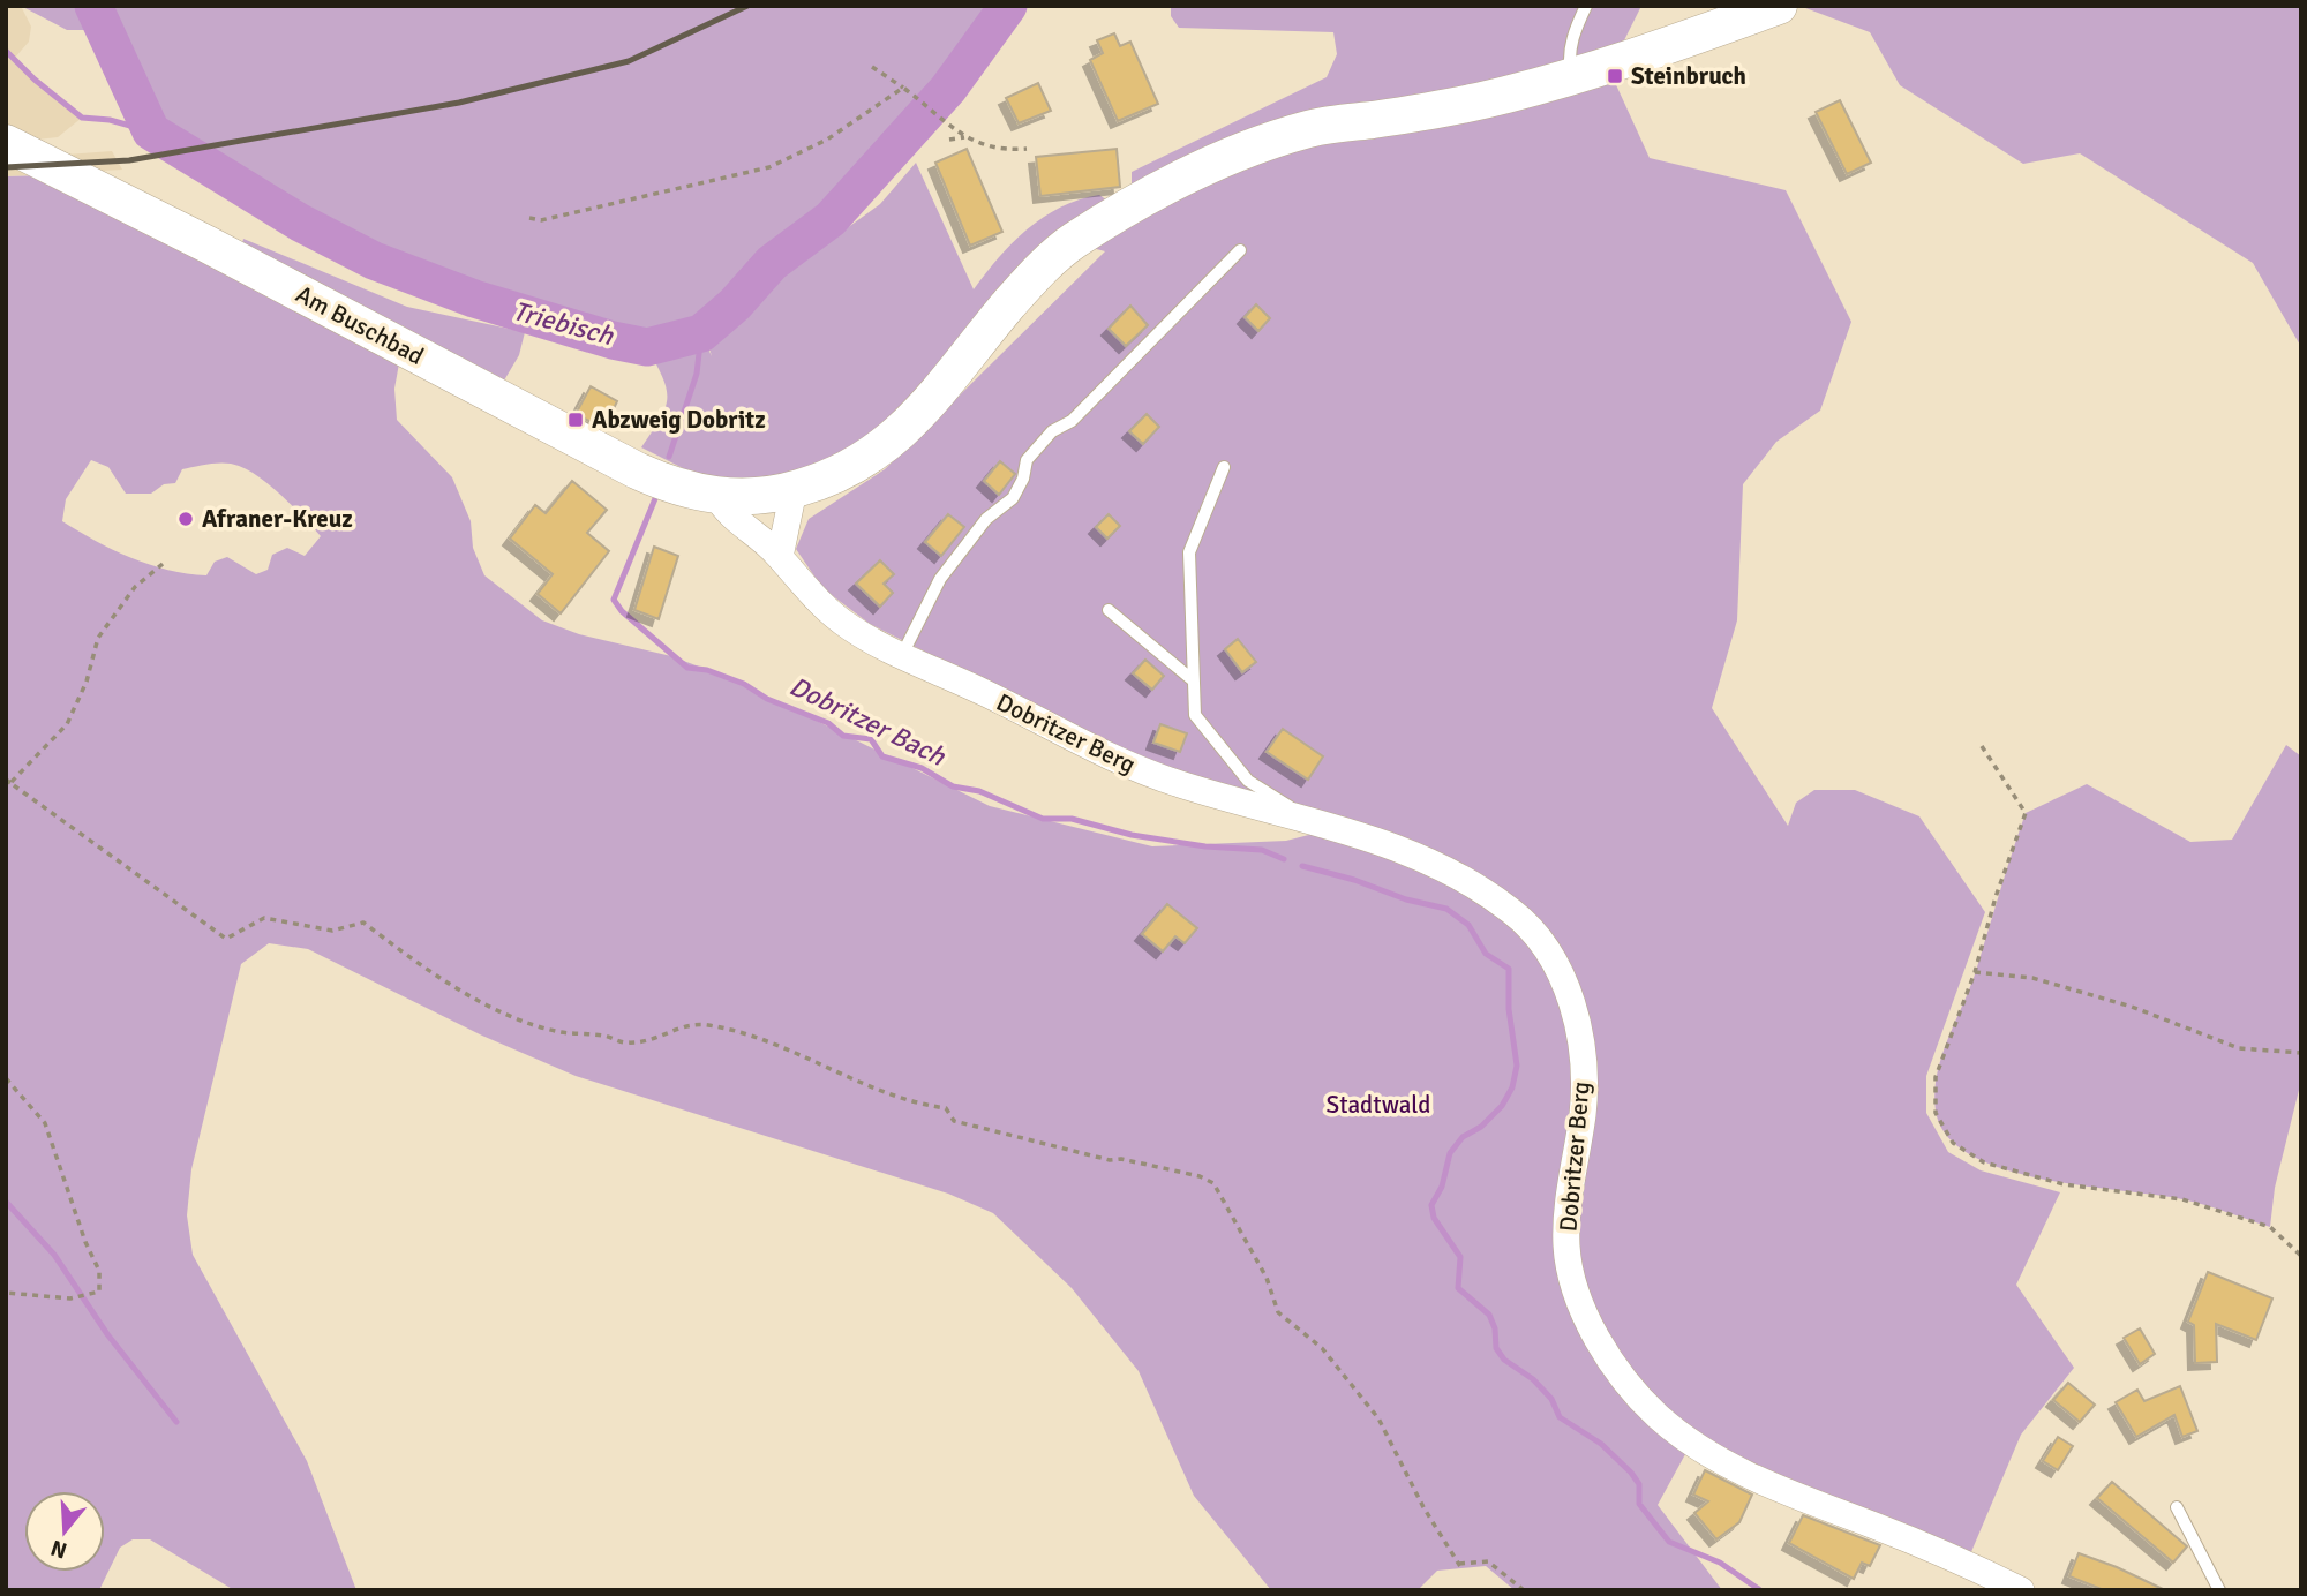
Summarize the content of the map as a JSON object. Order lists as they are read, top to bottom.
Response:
{
  "streets": {
    "main road": ["Am Buschbad"],
    "street": ["Dobritzer Berg"]
  },
  "crossings": [
    ["Am Buschbad", "Dobritzer Berg"]
  ],
  "water": ["Triebisch", "Dobritzer Bach"],
  "parks": ["Stadtwald"],
  "places": {
    "transit": ["Steinbruch", "Abzweig Dobritz"],
    "other": ["Afraner-Kreuz"]
  },
  "north": "bottom"
}
